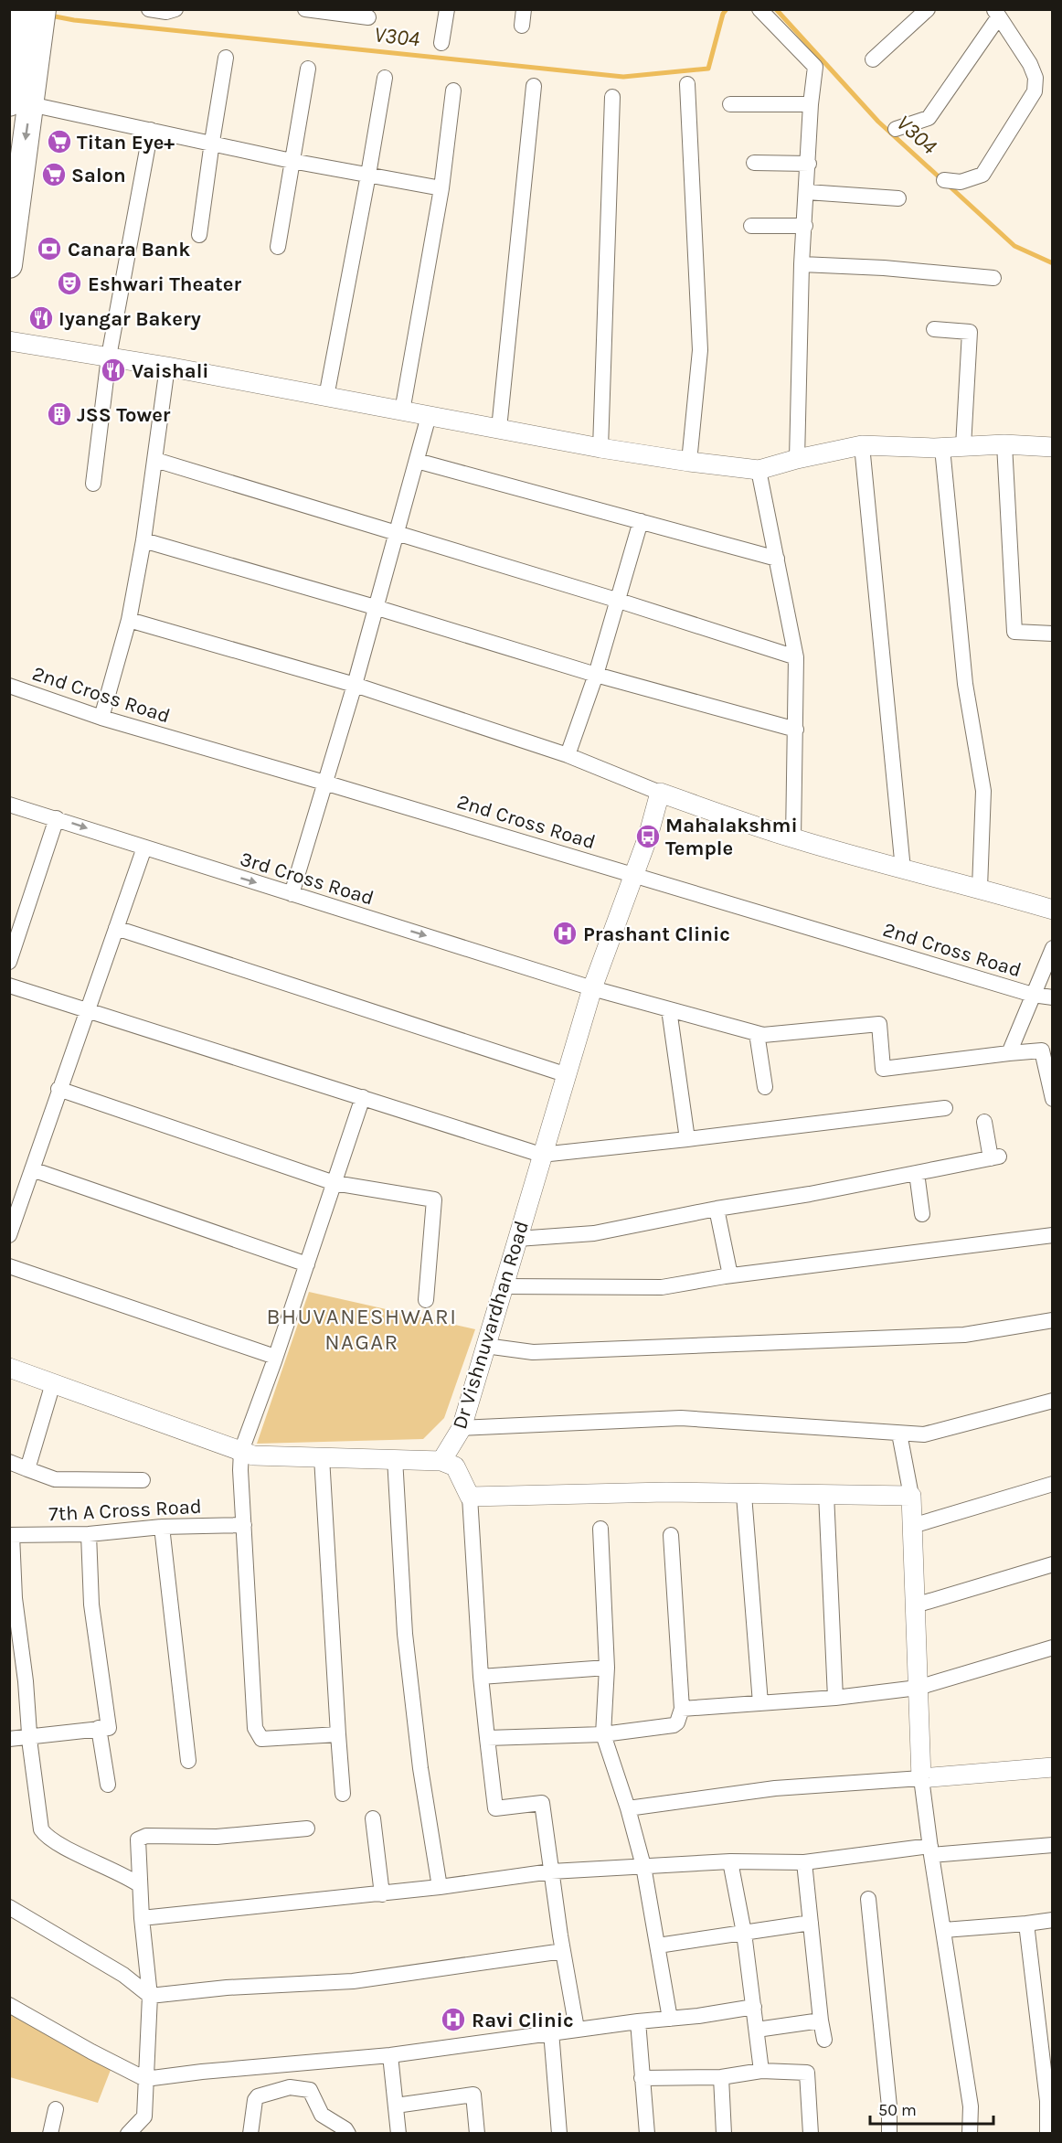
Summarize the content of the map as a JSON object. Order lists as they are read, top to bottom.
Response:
{
  "streets": {
    "street": [
      "2nd Cross Road",
      "3rd Cross Road",
      "Dr Vishnuvardhan Road",
      "7th A Cross Road"
    ]
  },
  "crossings": [
    ["2nd Cross Road", "Dr Vishnuvardhan Road"],
    ["3rd Cross Road", "Dr Vishnuvardhan Road"]
  ],
  "districts": ["BHUVANESHWARI NAGAR"],
  "water": ["V304"],
  "places": {
    "supermarket": ["Titan Eye+", "Salon"],
    "bank": ["Canara Bank"],
    "theatre": ["Eshwari Theater"],
    "restaurant": ["Iyangar Bakery", "Vaishali"],
    "building": ["JSS Tower"],
    "bus stop": ["Mahalakshmi Temple"],
    "hospital": ["Prashant Clinic", "Ravi Clinic"]
  },
  "scale_bar": "50 m"
}
